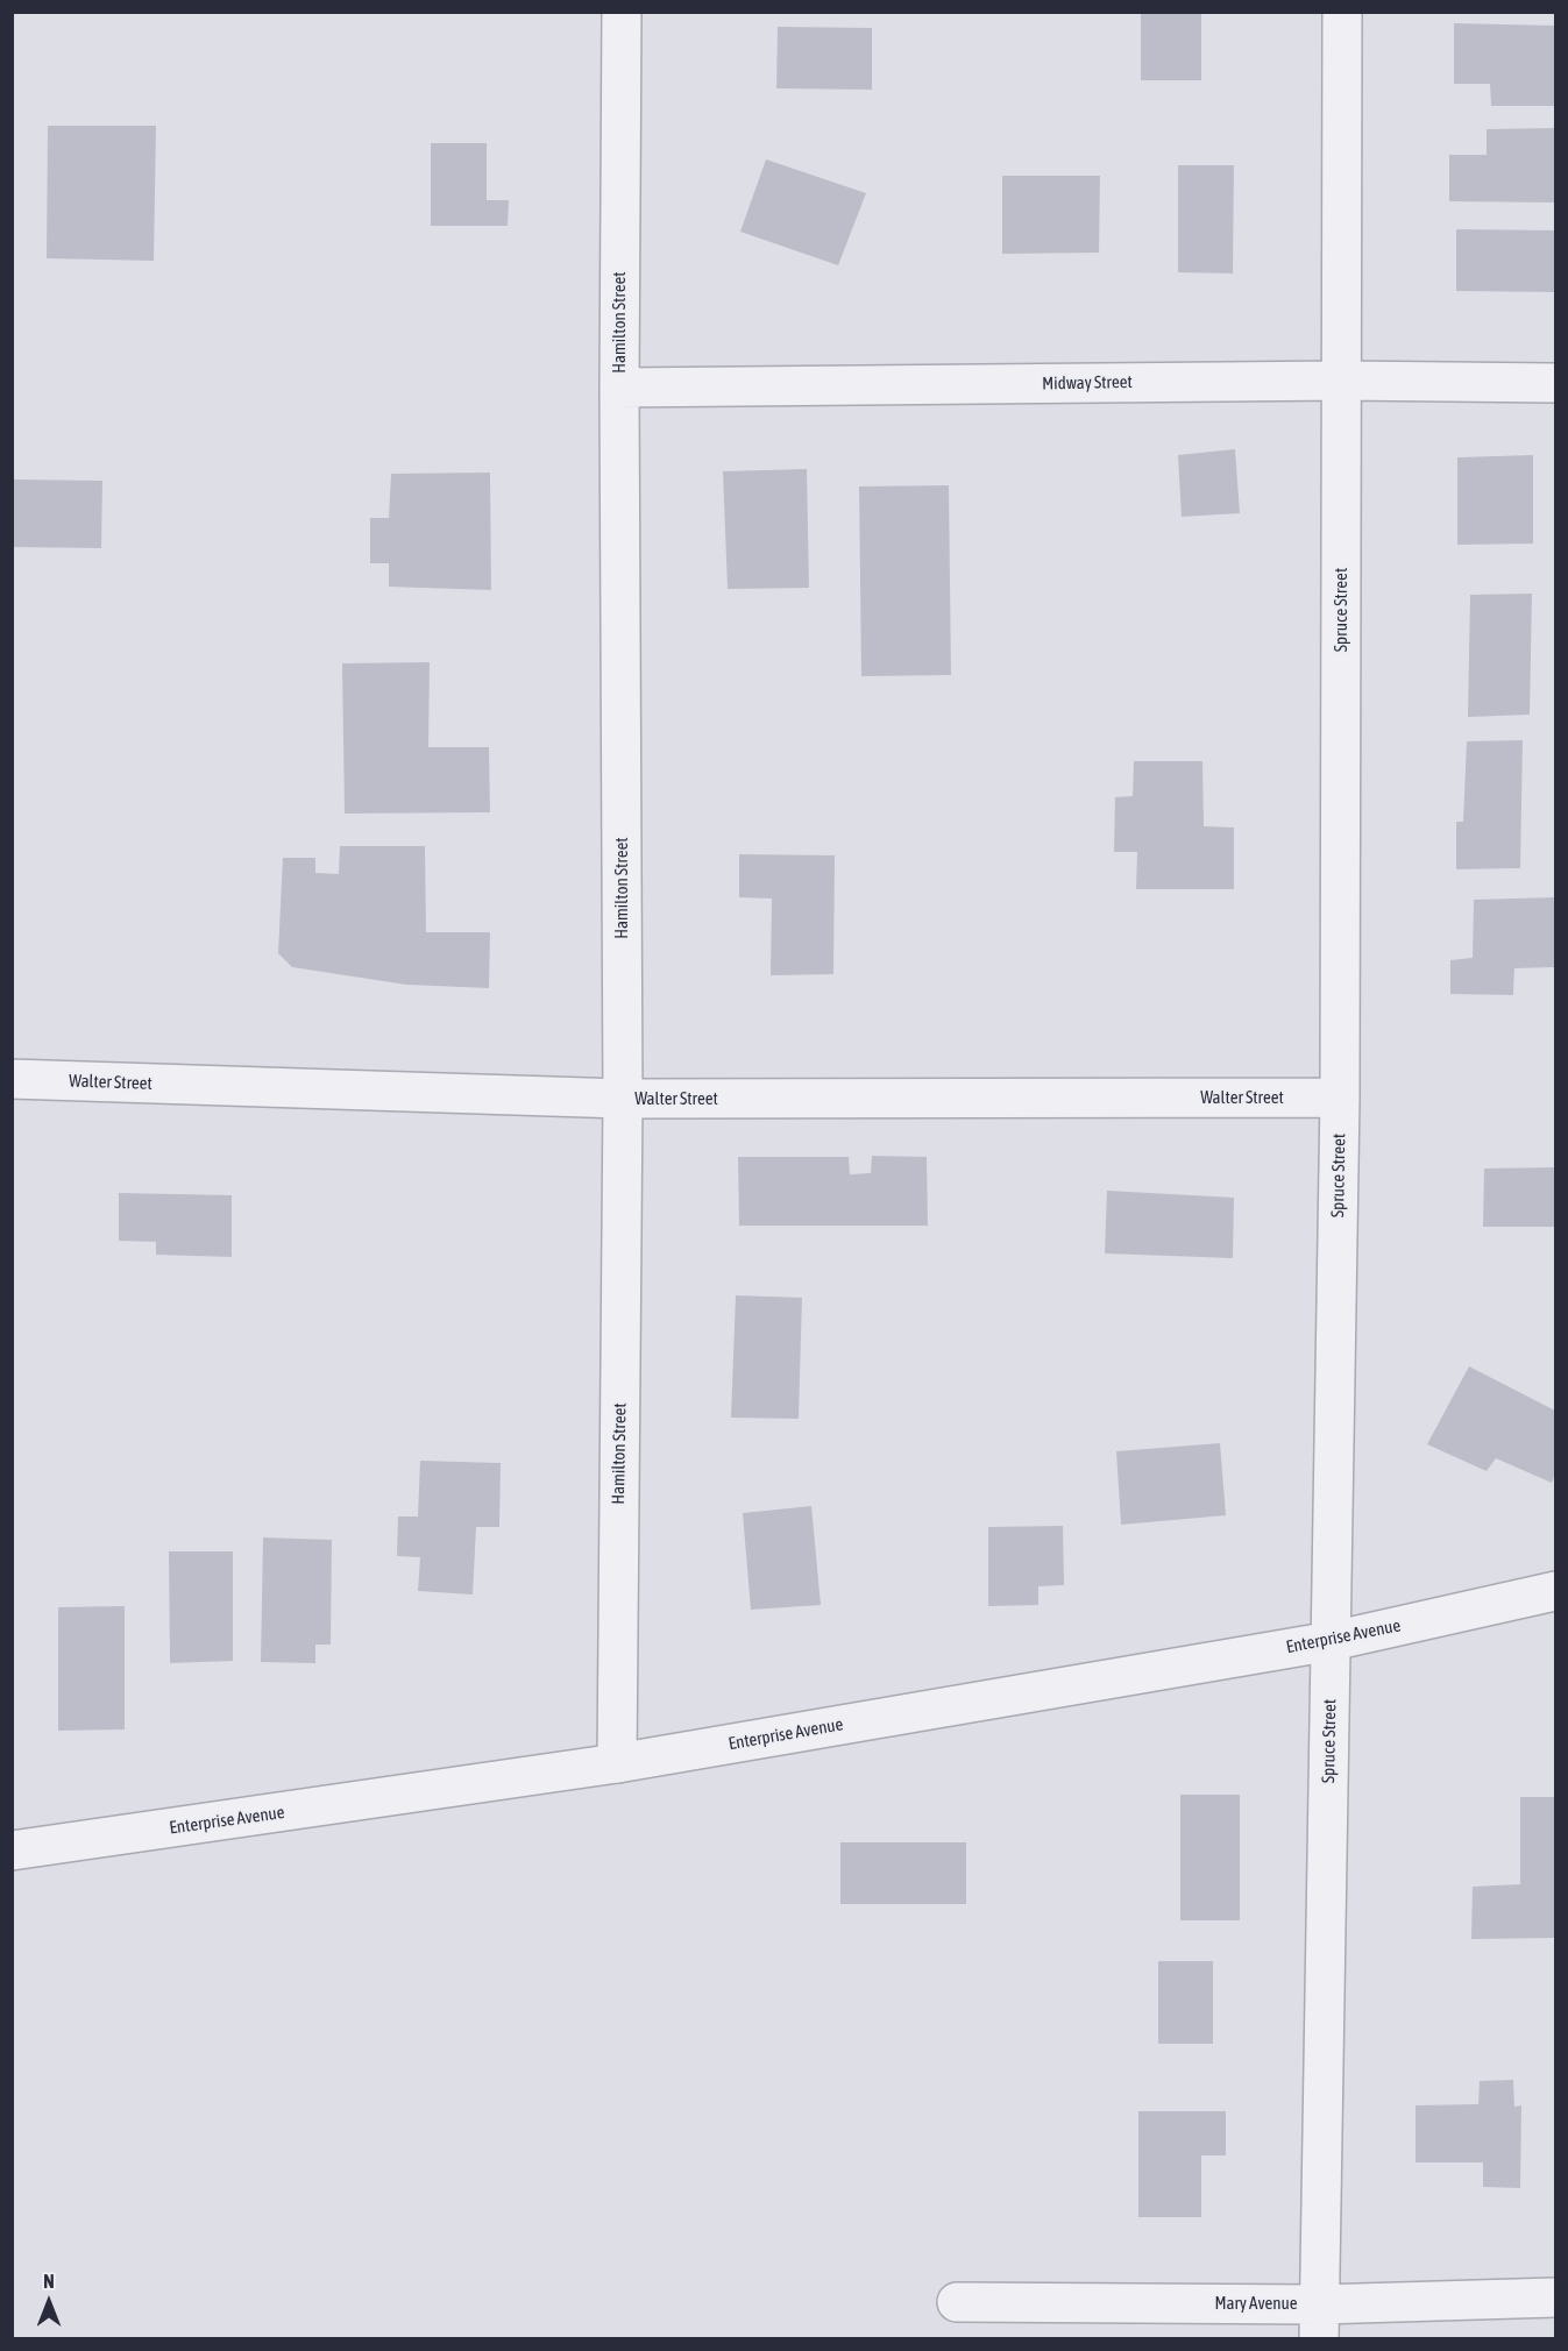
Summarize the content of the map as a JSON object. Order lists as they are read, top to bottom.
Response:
{
  "streets": {
    "street": [
      "Hamilton Street",
      "Midway Street",
      "Spruce Street",
      "Walter Street",
      "Enterprise Avenue",
      "Mary Avenue"
    ]
  },
  "crossings": [
    ["Hamilton Street", "Midway Street"],
    ["Hamilton Street", "Walter Street"],
    ["Hamilton Street", "Enterprise Avenue"],
    ["Midway Street", "Spruce Street"],
    ["Spruce Street", "Walter Street"],
    ["Spruce Street", "Enterprise Avenue"],
    ["Spruce Street", "Mary Avenue"]
  ],
  "north": "top"
}
